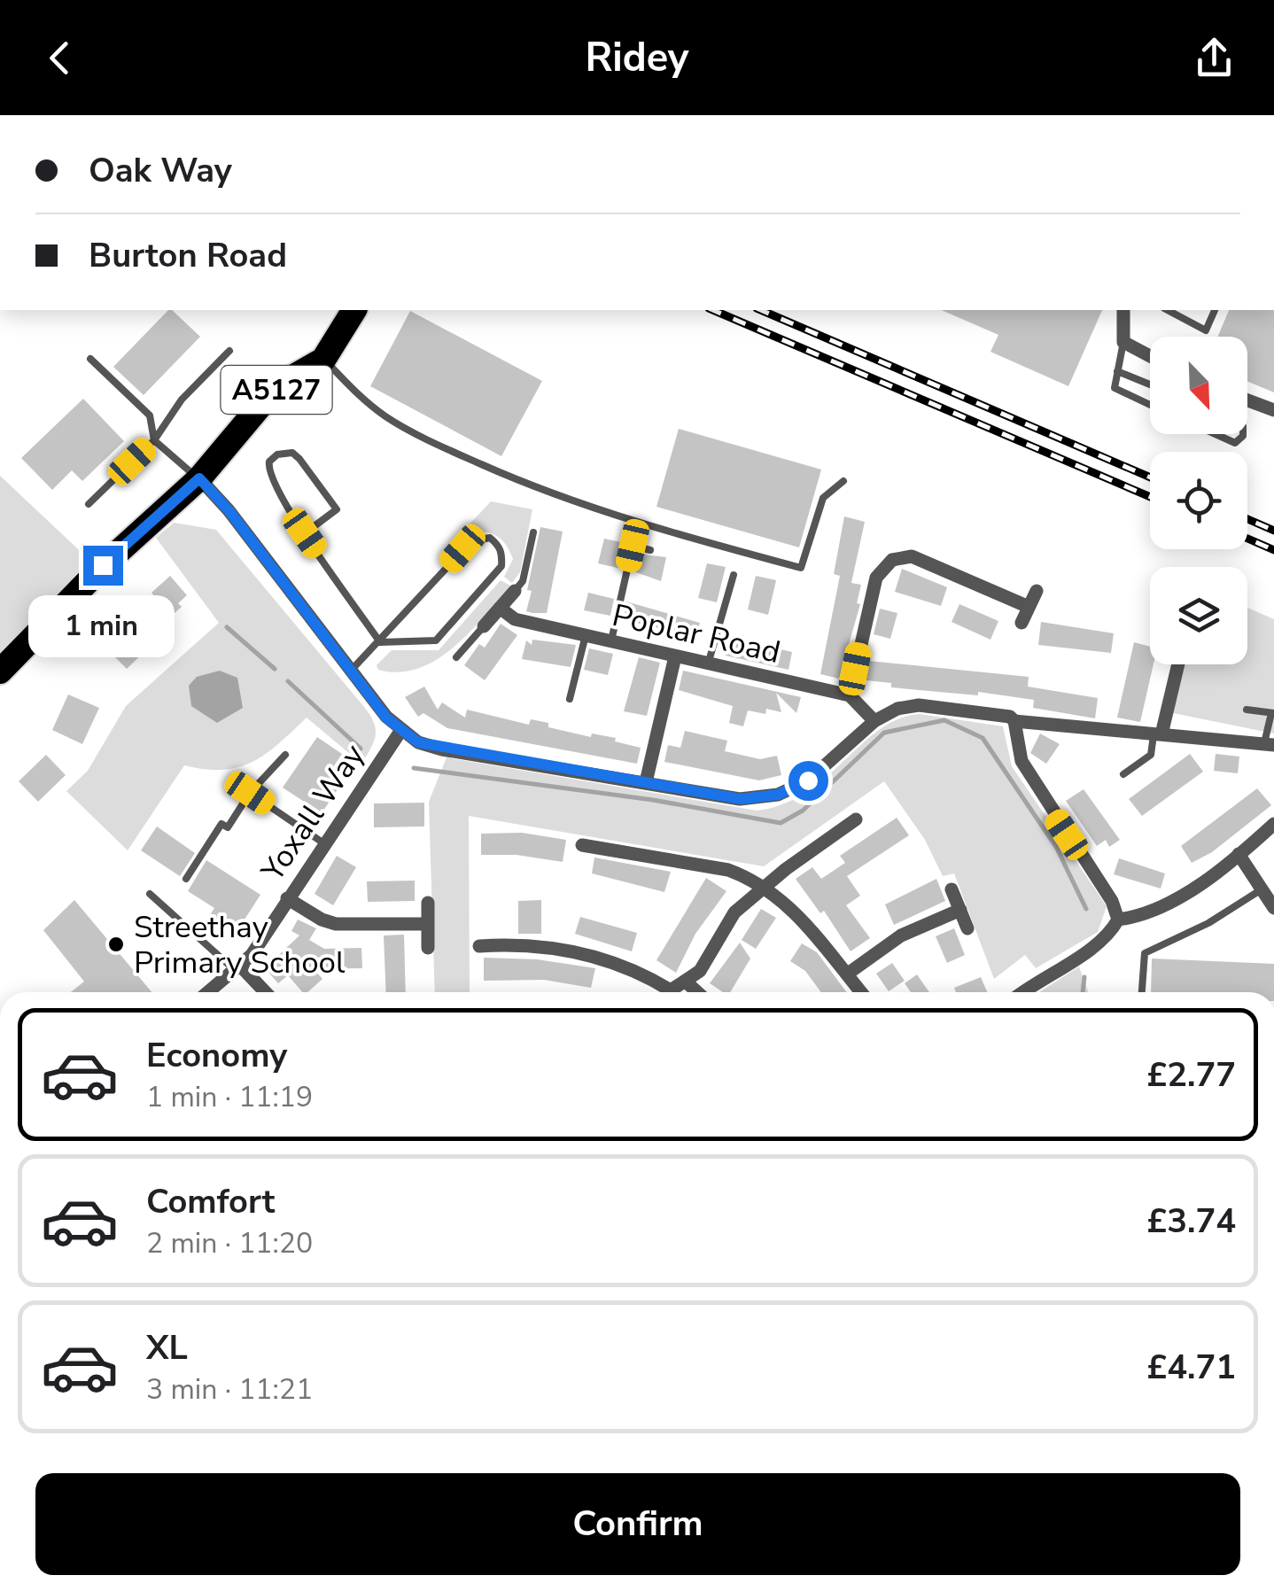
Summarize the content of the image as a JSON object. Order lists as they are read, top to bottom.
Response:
{
  "streets": {
    "highway": ["A5127"],
    "street": ["Poplar Road", "Yoxall Way"]
  },
  "places": ["Streethay Primary School"],
  "north": "bottom right",
  "page": {
    "header": "Ridey",
    "banner": ["Oak Way", "Burton Road"],
    "bubble": "1 min",
    "list": [
      {
        "name": "Economy",
        "note": "1 min · 11:19",
        "value": "£2.77"
      },
      {
        "name": "Comfort",
        "note": "2 min · 11:20",
        "value": "£3.74"
      },
      {
        "name": "XL",
        "note": "3 min · 11:21",
        "value": "£4.71"
      }
    ],
    "buttons": "Confirm"
  }
}
